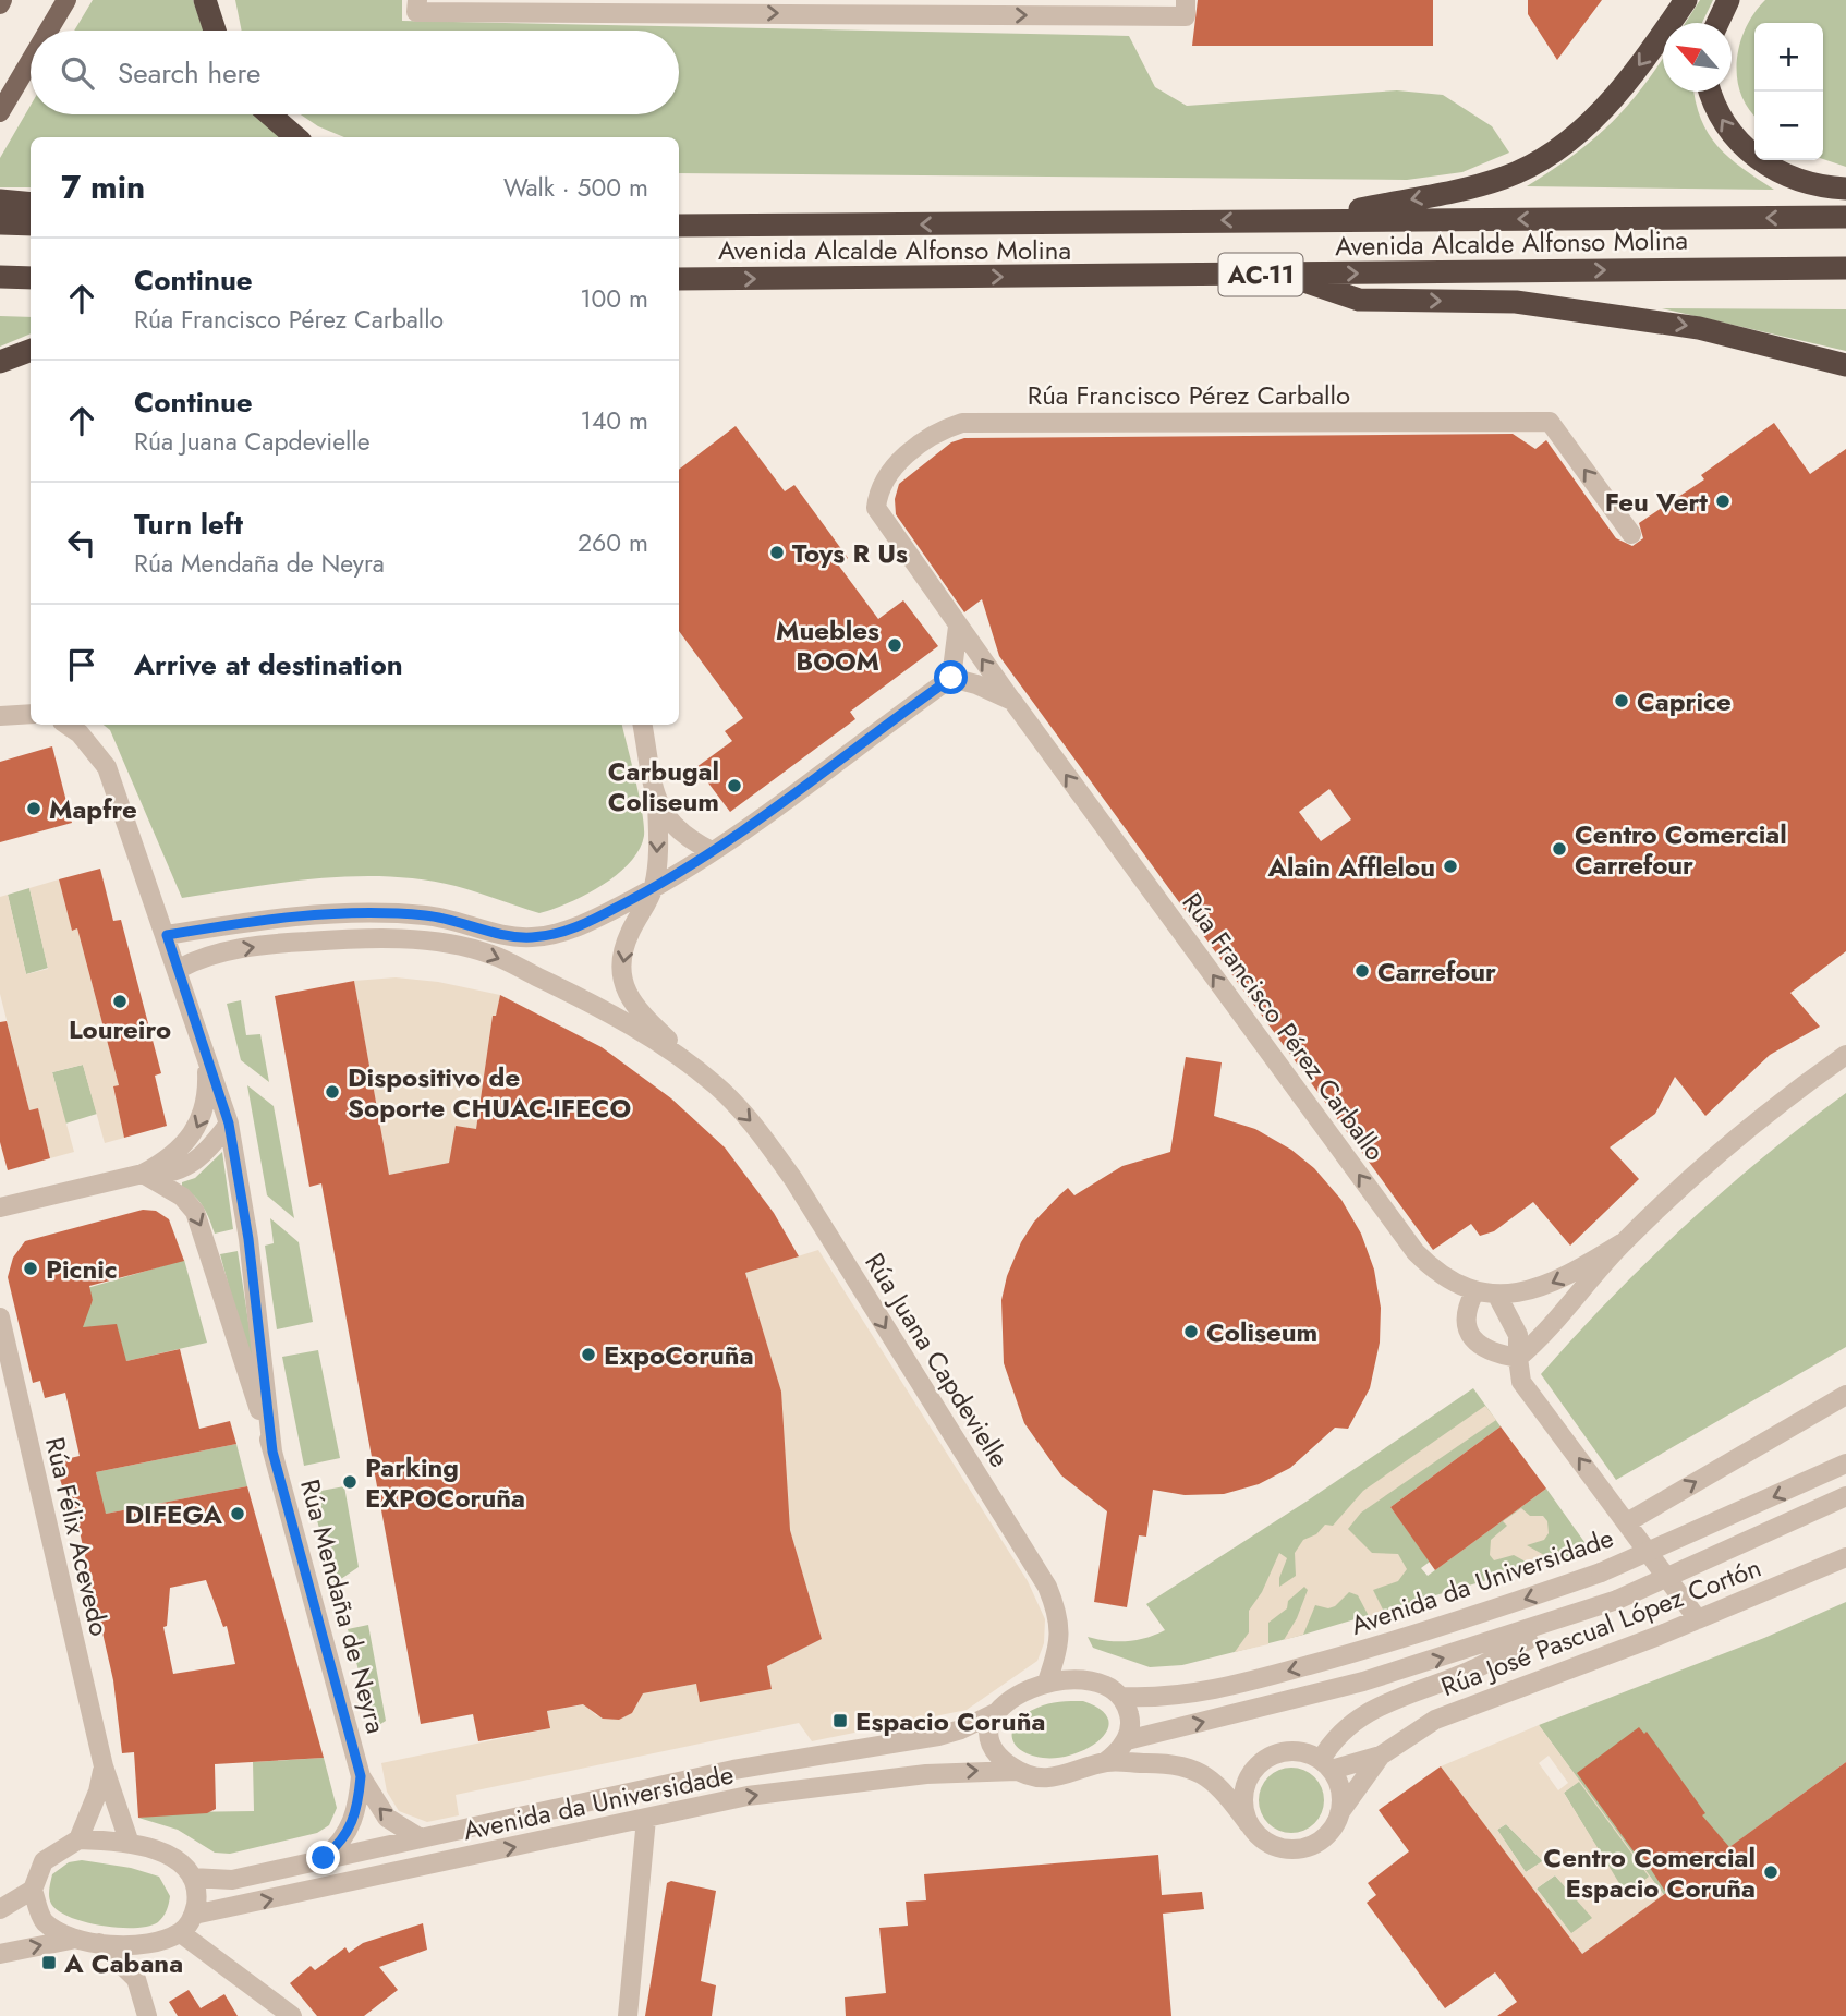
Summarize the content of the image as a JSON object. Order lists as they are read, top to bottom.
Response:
{
  "streets": {
    "highway": ["Avenida Alcalde Alfonso Molina", "AC-11"],
    "street": [
      "Rúa Francisco Pérez Carballo",
      "Rúa Juana Capdevielle",
      "Rúa Félix Acevedo",
      "Avenida da Universidade",
      "Rúa Mendaña de Neyra",
      "Rúa José Pascual López Cortón"
    ]
  },
  "crossings": [
    ["Rúa Juana Capdevielle", "Avenida da Universidade"],
    ["Rúa Juana Capdevielle", "Rúa Mendaña de Neyra"],
    ["Rúa Juana Capdevielle", "Rúa José Pascual López Cortón"],
    ["Rúa Félix Acevedo", "Avenida da Universidade"],
    ["Avenida da Universidade", "Rúa Mendaña de Neyra"],
    ["Avenida da Universidade", "Rúa José Pascual López Cortón"]
  ],
  "one_way": ["Rúa Juana Capdevielle"],
  "places": {
    "other": [
      "Feu Vert",
      "Toys R Us",
      "Muebles BOOM",
      "Caprice",
      "Carbugal Coliseum",
      "Mapfre",
      "Centro Comercial Carrefour",
      "Alain Afflelou",
      "Carrefour",
      "Loureiro",
      "Dispositivo de Soporte CHUAC-IFECO",
      "Picnic",
      "Coliseum",
      "ExpoCoruña",
      "Parking EXPOCoruña",
      "DIFEGA",
      "Centro Comercial Espacio Coruña"
    ],
    "transit": ["Espacio Coruña", "A Cabana"]
  },
  "north": "top left",
  "page": {
    "map_buttons": ["+", "−"],
    "search": "Search here",
    "heading": ["7 min", "Walk · 500 m"],
    "list": [
      ["Continue", "Rúa Francisco Pérez Carballo", "100 m"],
      ["Continue", "Rúa Juana Capdevielle", "140 m"],
      ["Turn left", "Rúa Mendaña de Neyra", "260 m"],
      "Arrive at destination"
    ]
  }
}
